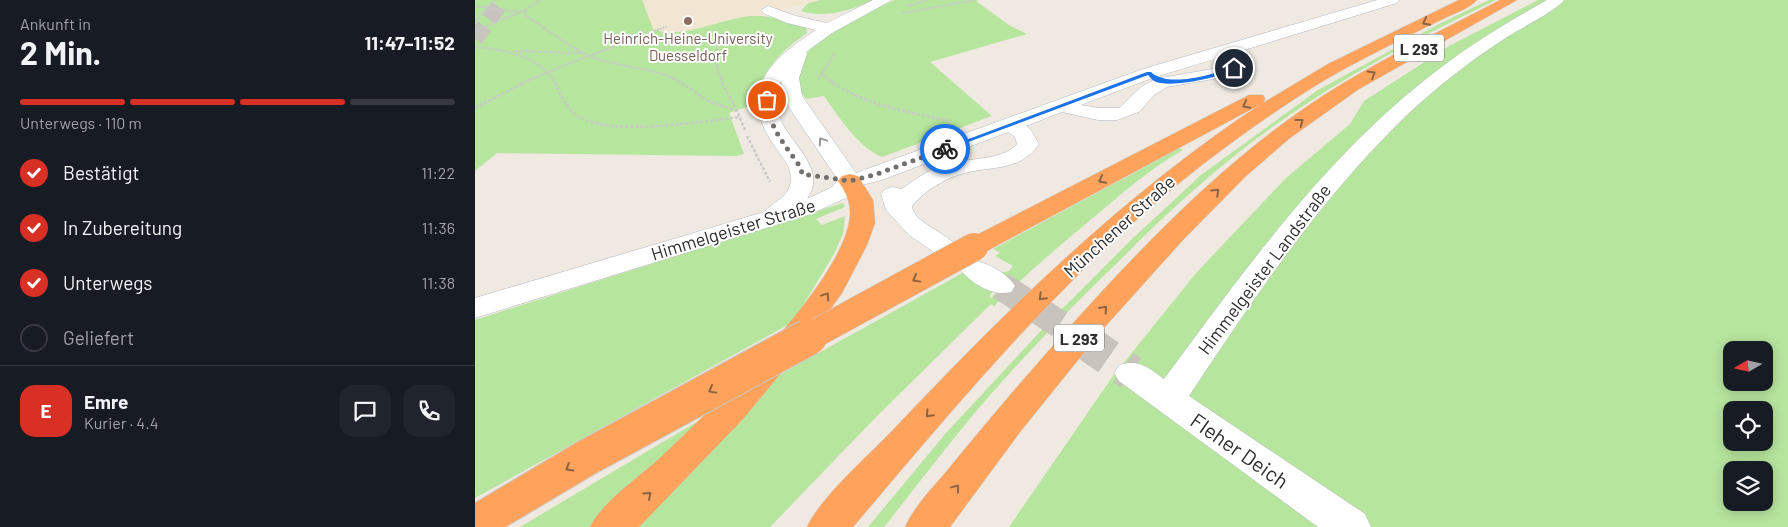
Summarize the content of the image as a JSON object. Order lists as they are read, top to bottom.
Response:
{
  "streets": {
    "highway": ["L 293", "Münchener Straße"],
    "street": ["Himmelgeister Straße", "Himmelgeister Landstraße", "Fleher Deich"]
  },
  "crossings": [
    ["Himmelgeister Landstraße", "Fleher Deich"]
  ],
  "places": ["Heinrich-Heine-University Duesseldorf"],
  "north": "left",
  "page": {
    "heading": ["2 Min.", "Ankunft in", "11:47–11:52"],
    "panel": ["Emre", "Kurier · 4.4"],
    "bar": "Unterwegs · 110 m",
    "list": [
      ["Bestätigt", "11:22"],
      ["In Zubereitung", "11:36"],
      ["Unterwegs", "11:38"],
      "Geliefert"
    ],
    "round": "E"
  }
}
